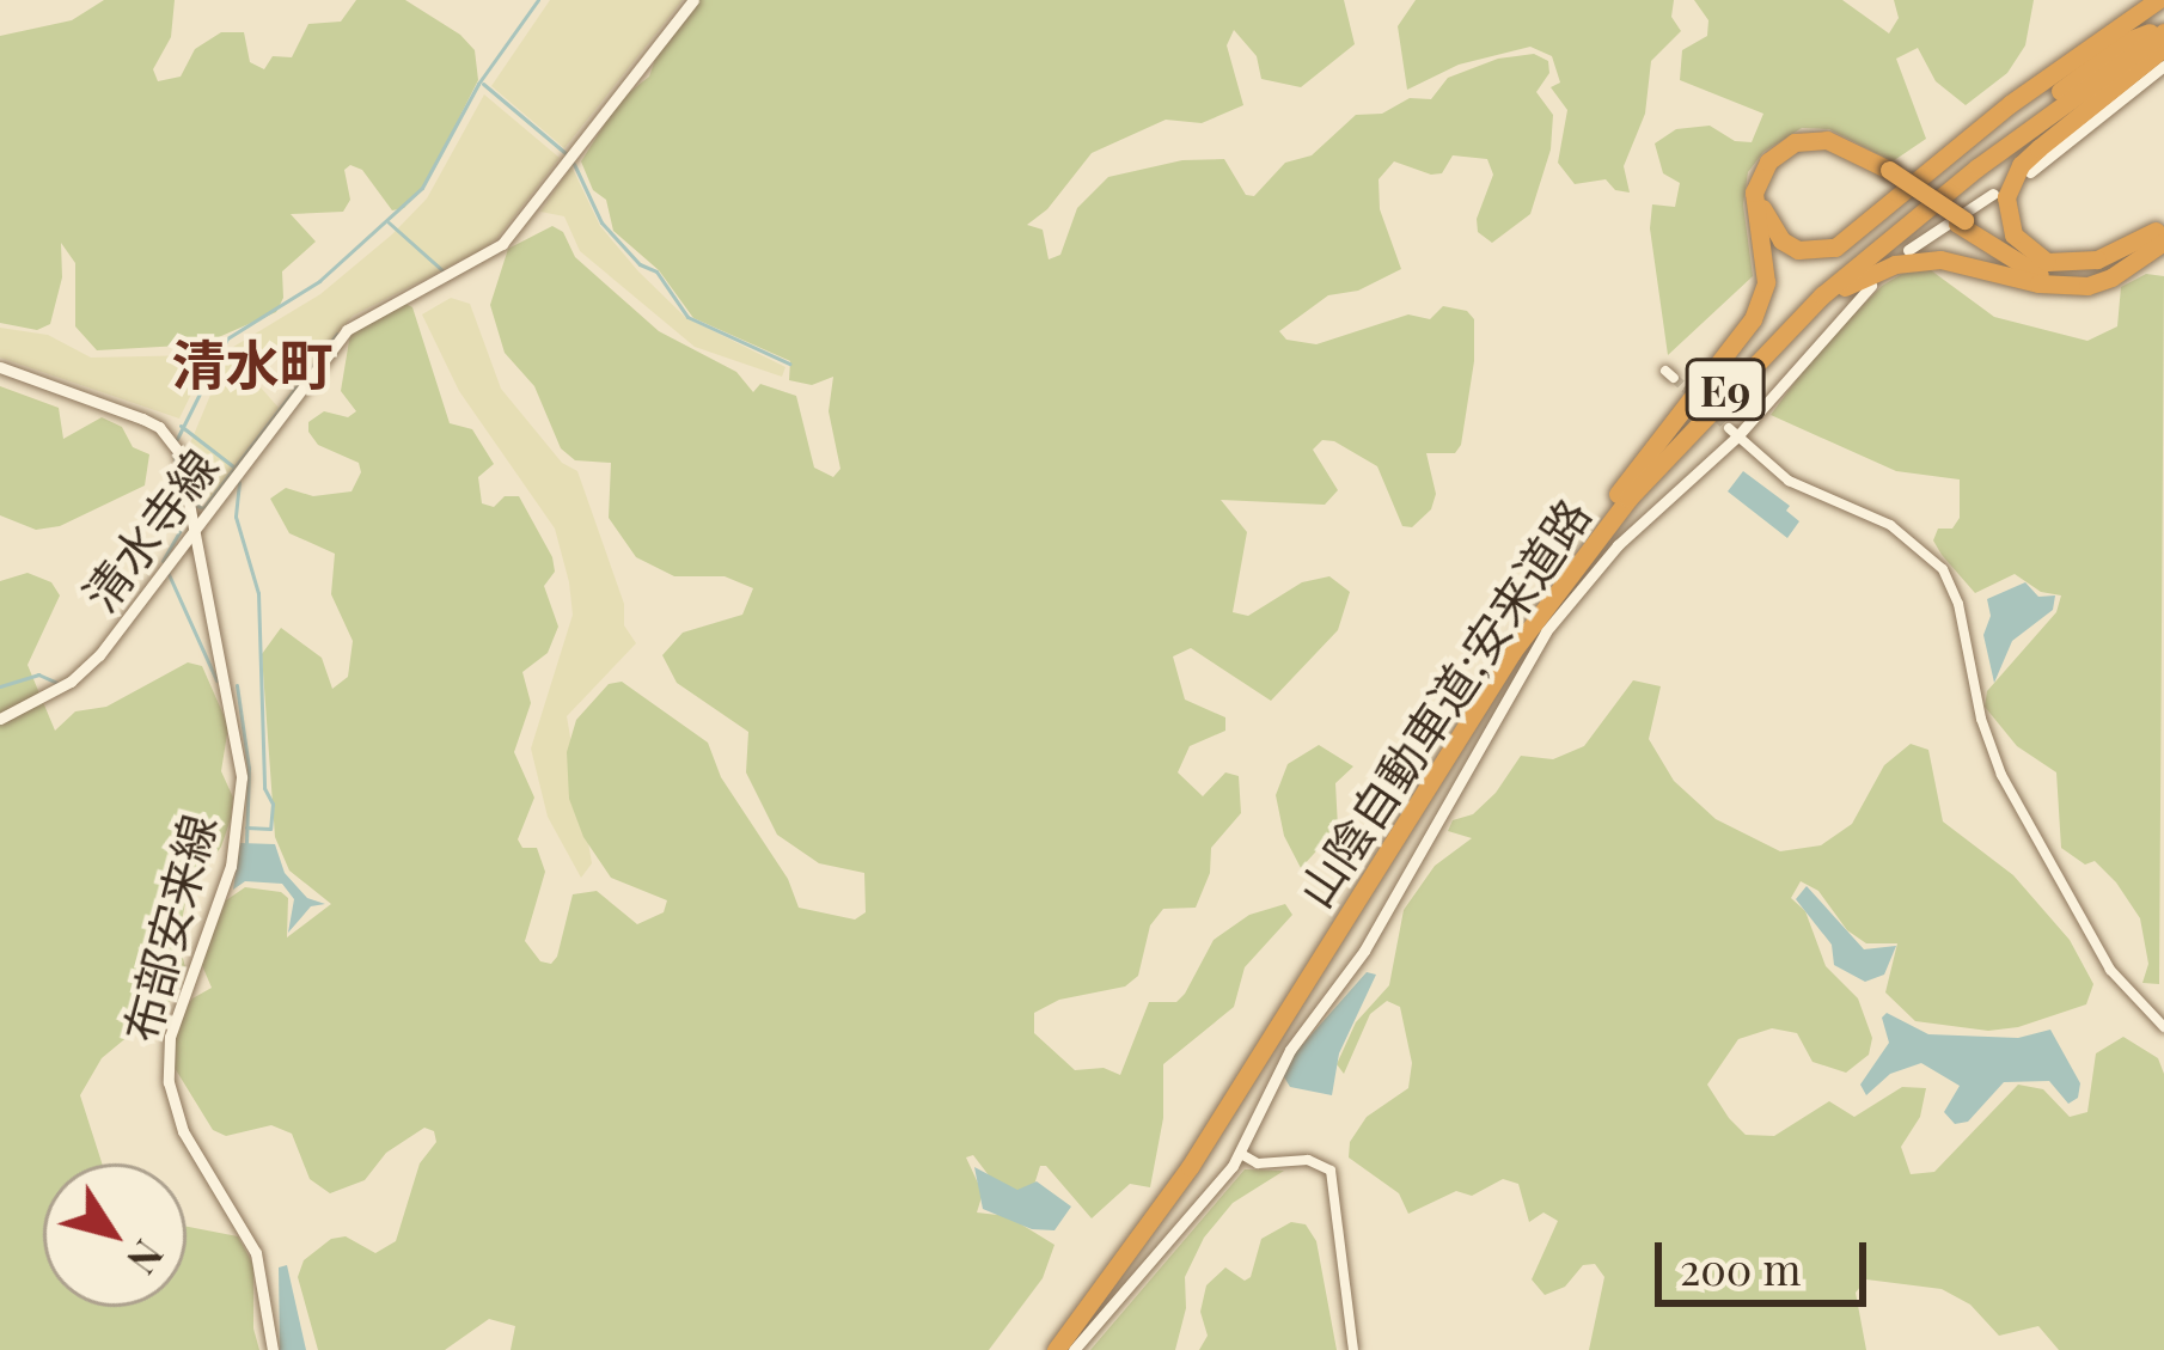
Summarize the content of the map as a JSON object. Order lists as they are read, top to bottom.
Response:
{
  "streets": {
    "highway": ["E9", "山陰自動車道;安来道路"],
    "main road": ["清水寺線", "布部安来線"]
  },
  "crossings": [
    ["清水寺線", "布部安来線"]
  ],
  "districts": ["清水町"],
  "scale_bar": "200 m",
  "north": "bottom right"
}
